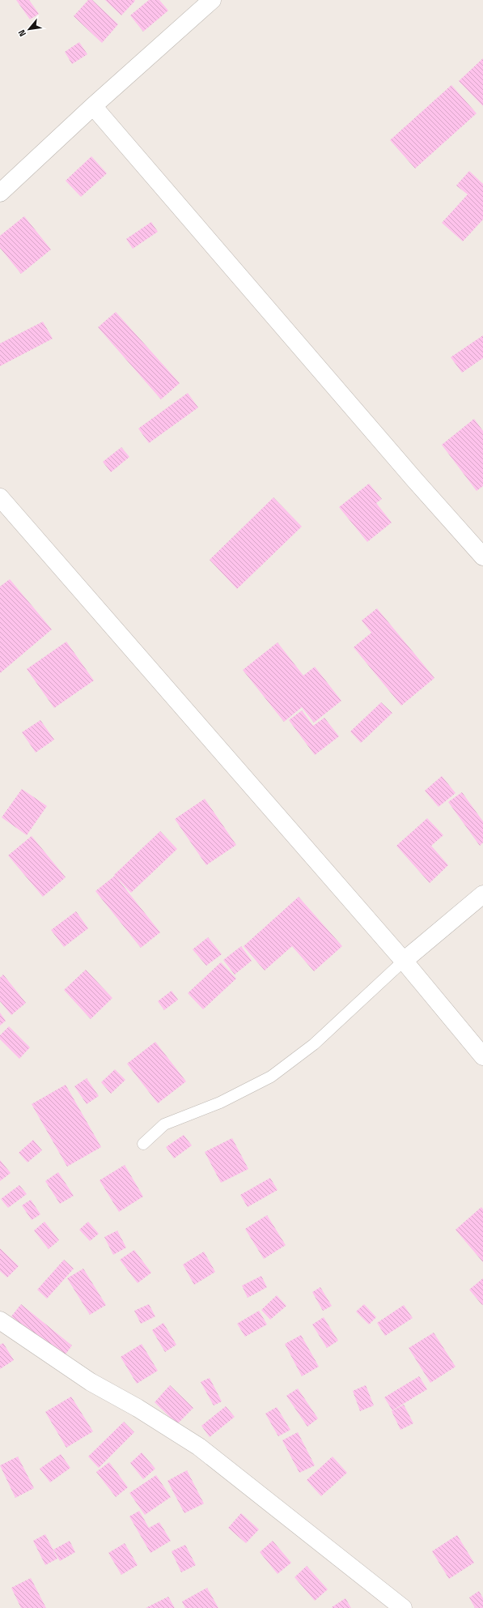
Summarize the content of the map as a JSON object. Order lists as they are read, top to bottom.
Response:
{
  "north": "bottom left"
}
